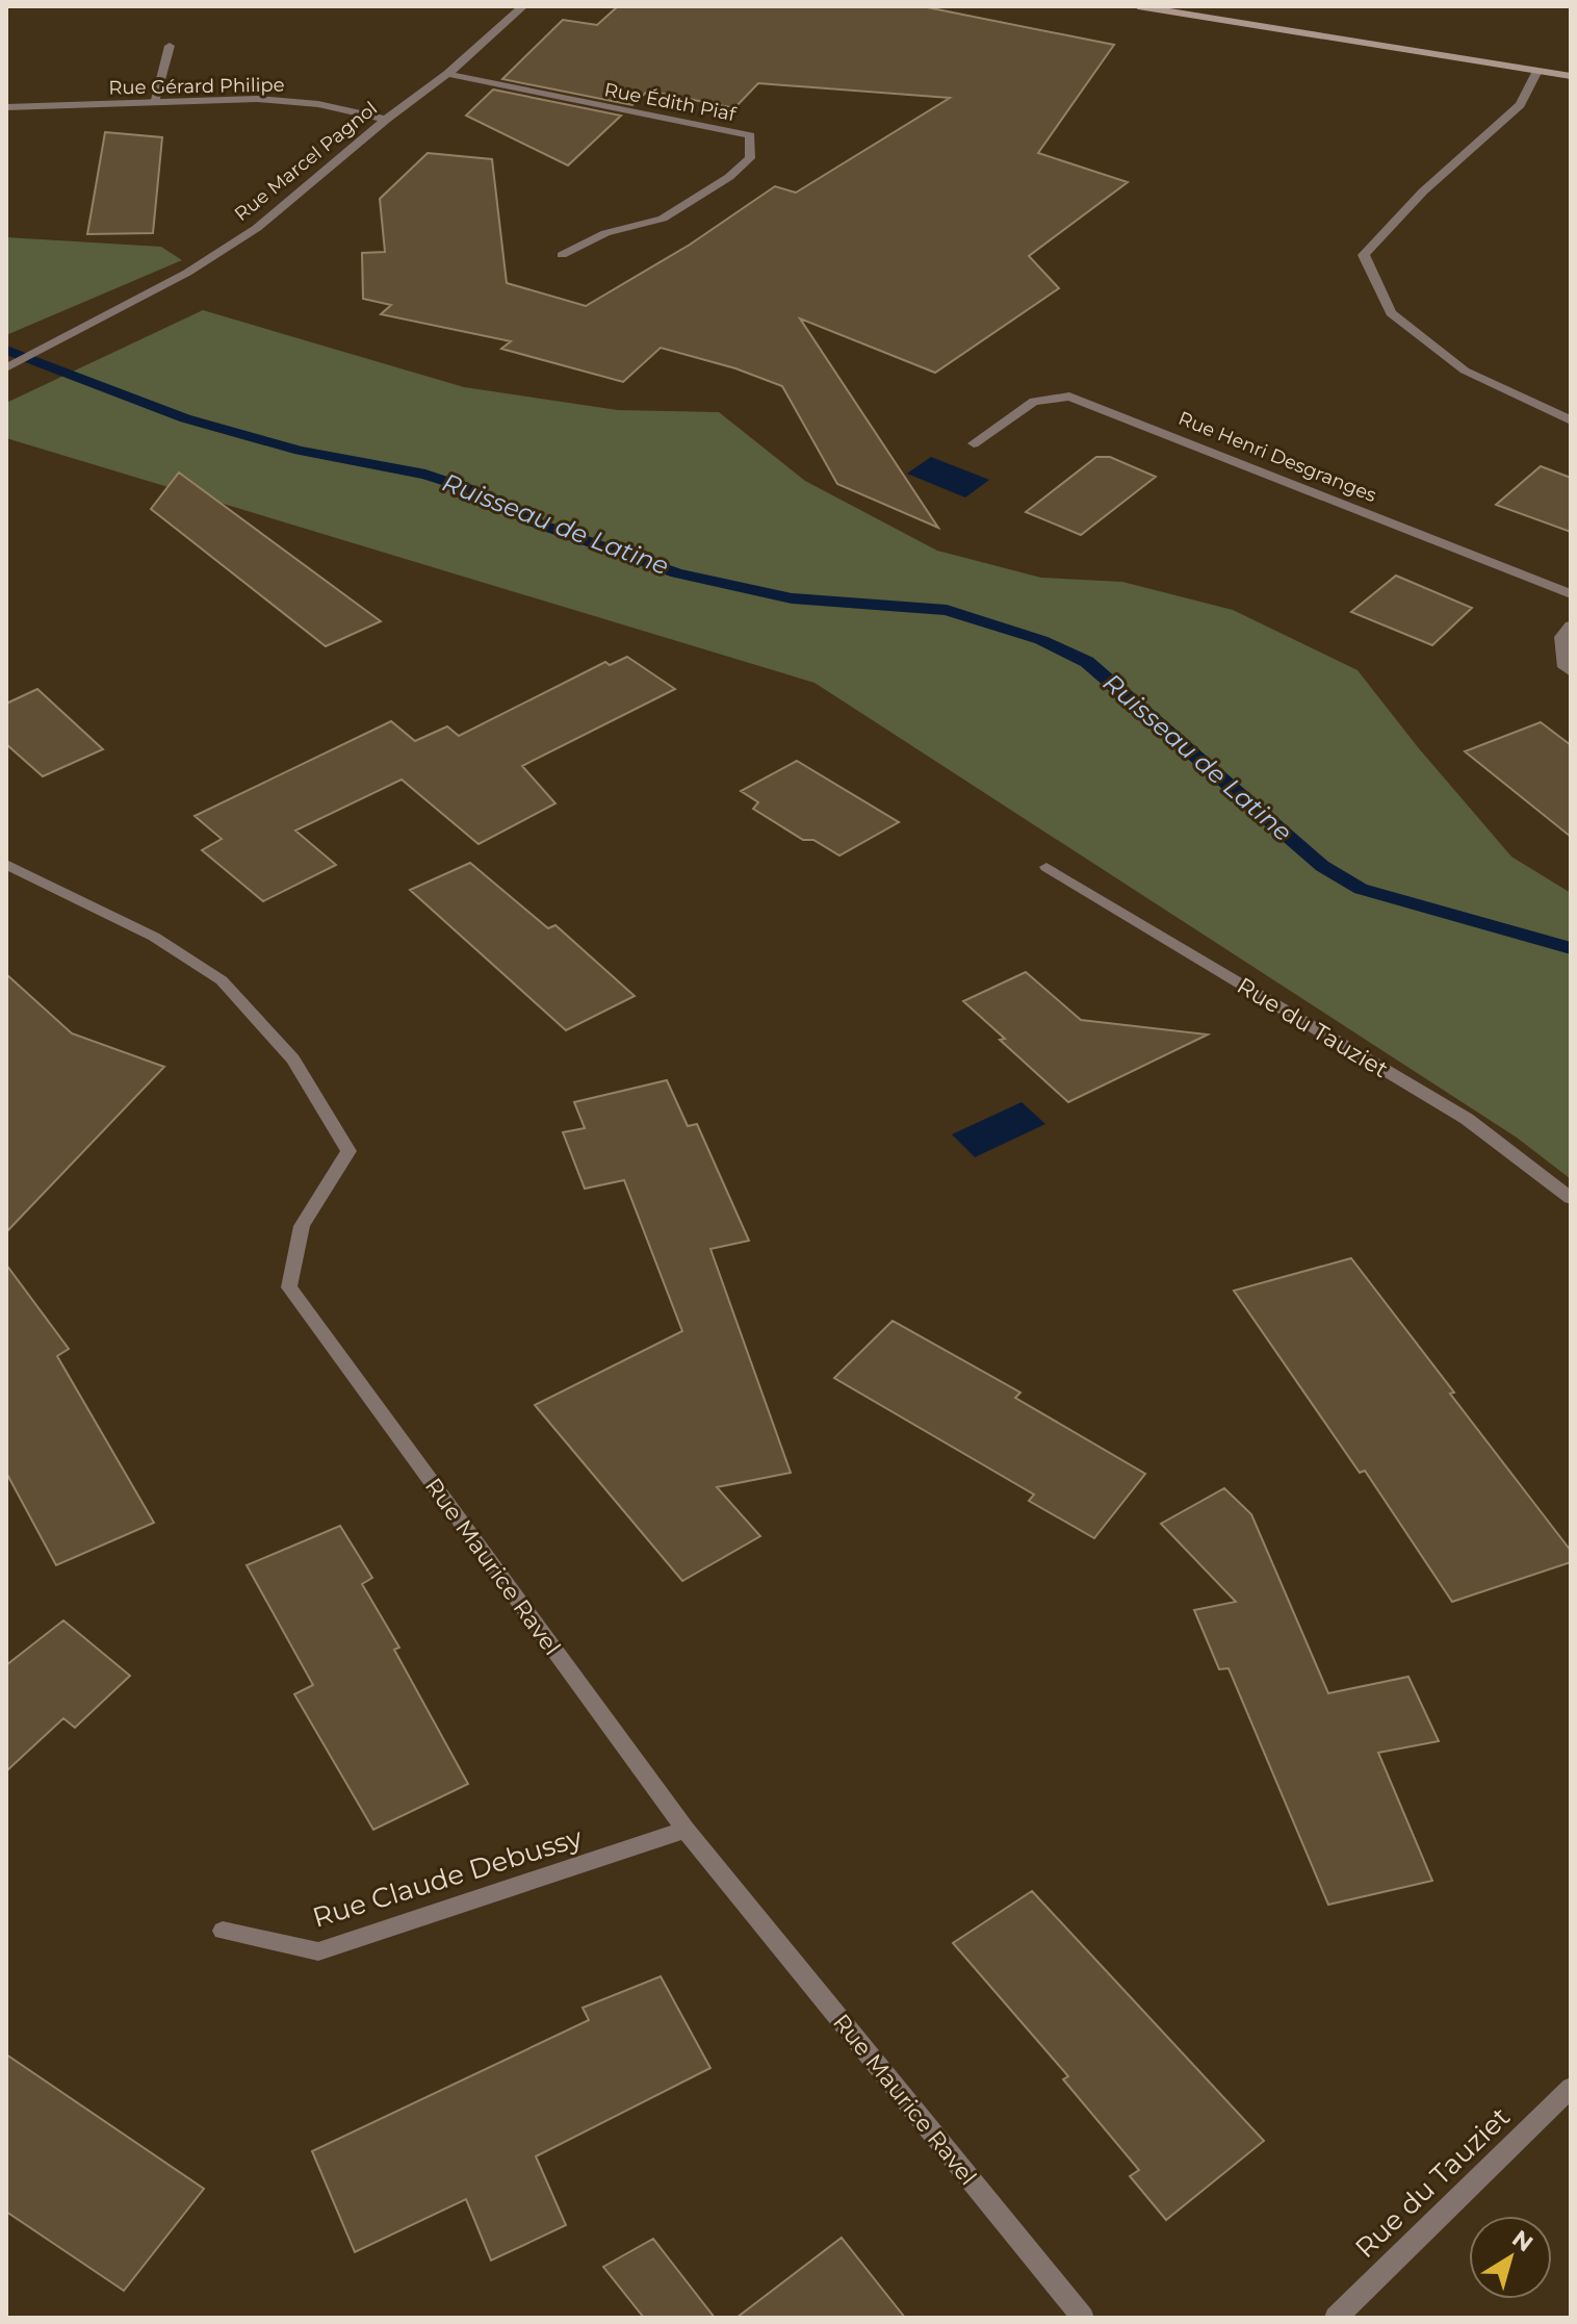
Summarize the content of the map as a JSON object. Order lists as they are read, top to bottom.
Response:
{
  "streets": {
    "street": [
      "Rue Gérard Philipe",
      "Rue Édith Piaf",
      "Rue Marcel Pagnol",
      "Rue Henri Desgranges",
      "Rue du Tauziet",
      "Rue Maurice Ravel",
      "Rue Claude Debussy"
    ]
  },
  "crossings": [
    ["Rue Gérard Philipe", "Rue Marcel Pagnol"],
    ["Rue Édith Piaf", "Rue Marcel Pagnol"],
    ["Rue Maurice Ravel", "Rue Claude Debussy"]
  ],
  "water": ["Ruisseau de Latine"],
  "north": "top right"
}
